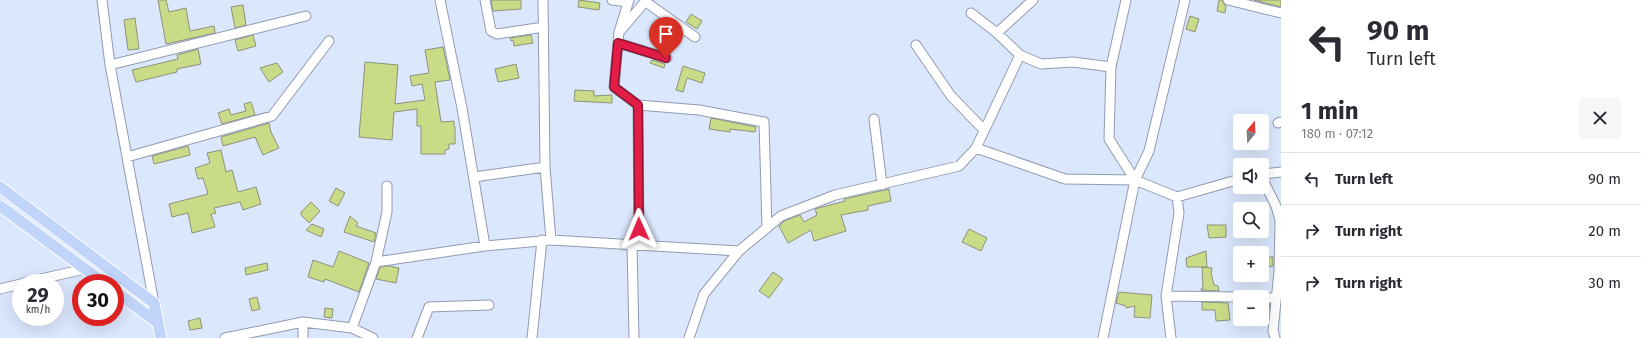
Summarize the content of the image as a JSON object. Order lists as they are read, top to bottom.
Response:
{
  "north": "top",
  "page": {
    "turn": ["90 m", "Turn left"],
    "heading": ["1 min", "180 m · 07:12"],
    "map_buttons": ["+", "−"],
    "list": [
      {
        "name": "Turn left",
        "value": "90 m"
      },
      {
        "name": "Turn right",
        "value": "20 m"
      },
      {
        "name": "Turn right",
        "value": "30 m"
      }
    ],
    "speed": "29 km/h",
    "limit": "30"
  }
}
